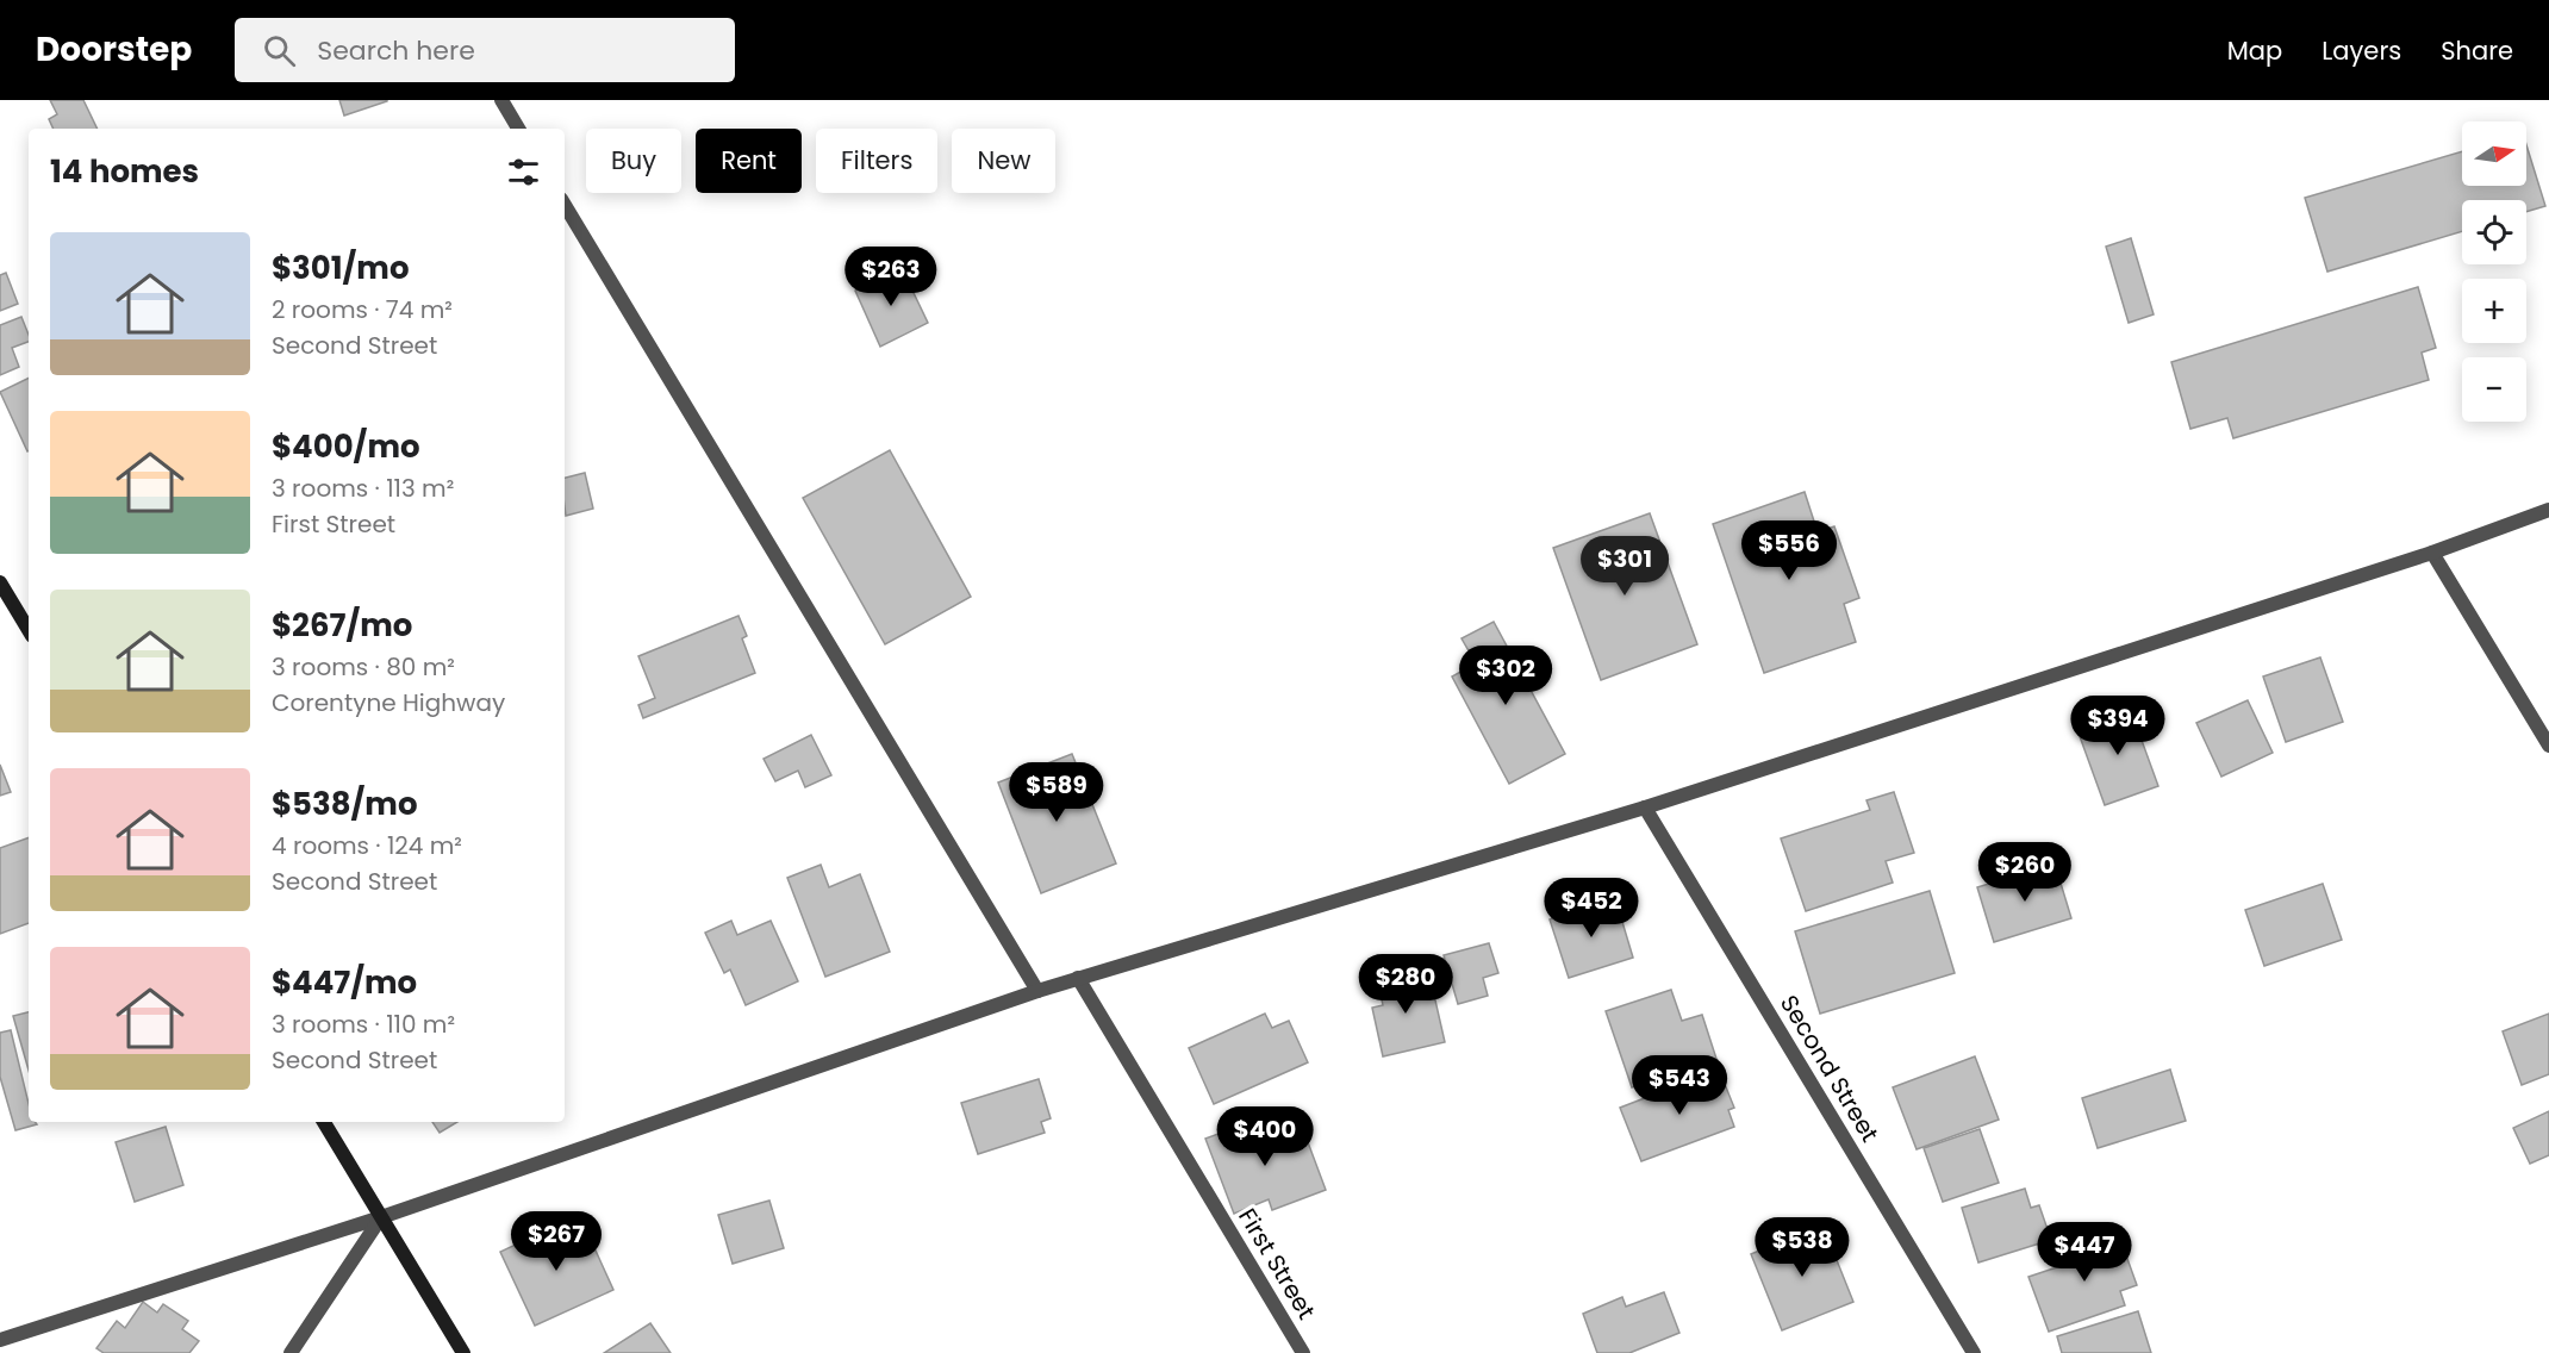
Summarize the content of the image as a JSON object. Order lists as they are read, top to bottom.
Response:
{
  "streets": {
    "street": ["Second Street", "First Street"]
  },
  "north": "right",
  "page": {
    "header": "Doorstep",
    "search": "Search here",
    "nav": ["Map", "Layers", "Share"],
    "map_buttons": ["+", "−"],
    "chip": [
      "Buy",
      "Rent",
      "Filters",
      "New"
    ],
    "heading": "14 homes",
    "list": [
      {
        "name": "$301/mo",
        "note": "2 rooms · 74 m² · Second Street"
      },
      {
        "name": "$400/mo",
        "note": "3 rooms · 113 m² · First Street"
      },
      {
        "name": "$267/mo",
        "note": "3 rooms · 80 m² · Corentyne Highway"
      },
      {
        "name": "$538/mo",
        "note": "4 rooms · 124 m² · Second Street"
      },
      {
        "name": "$447/mo",
        "note": "3 rooms · 110 m² · Second Street"
      }
    ],
    "price": [
      "$263",
      "$556",
      "$301",
      "$302",
      "$394",
      "$589",
      "$260",
      "$452",
      "$280",
      "$543",
      "$400",
      "$267",
      "$538",
      "$447"
    ]
  }
}
